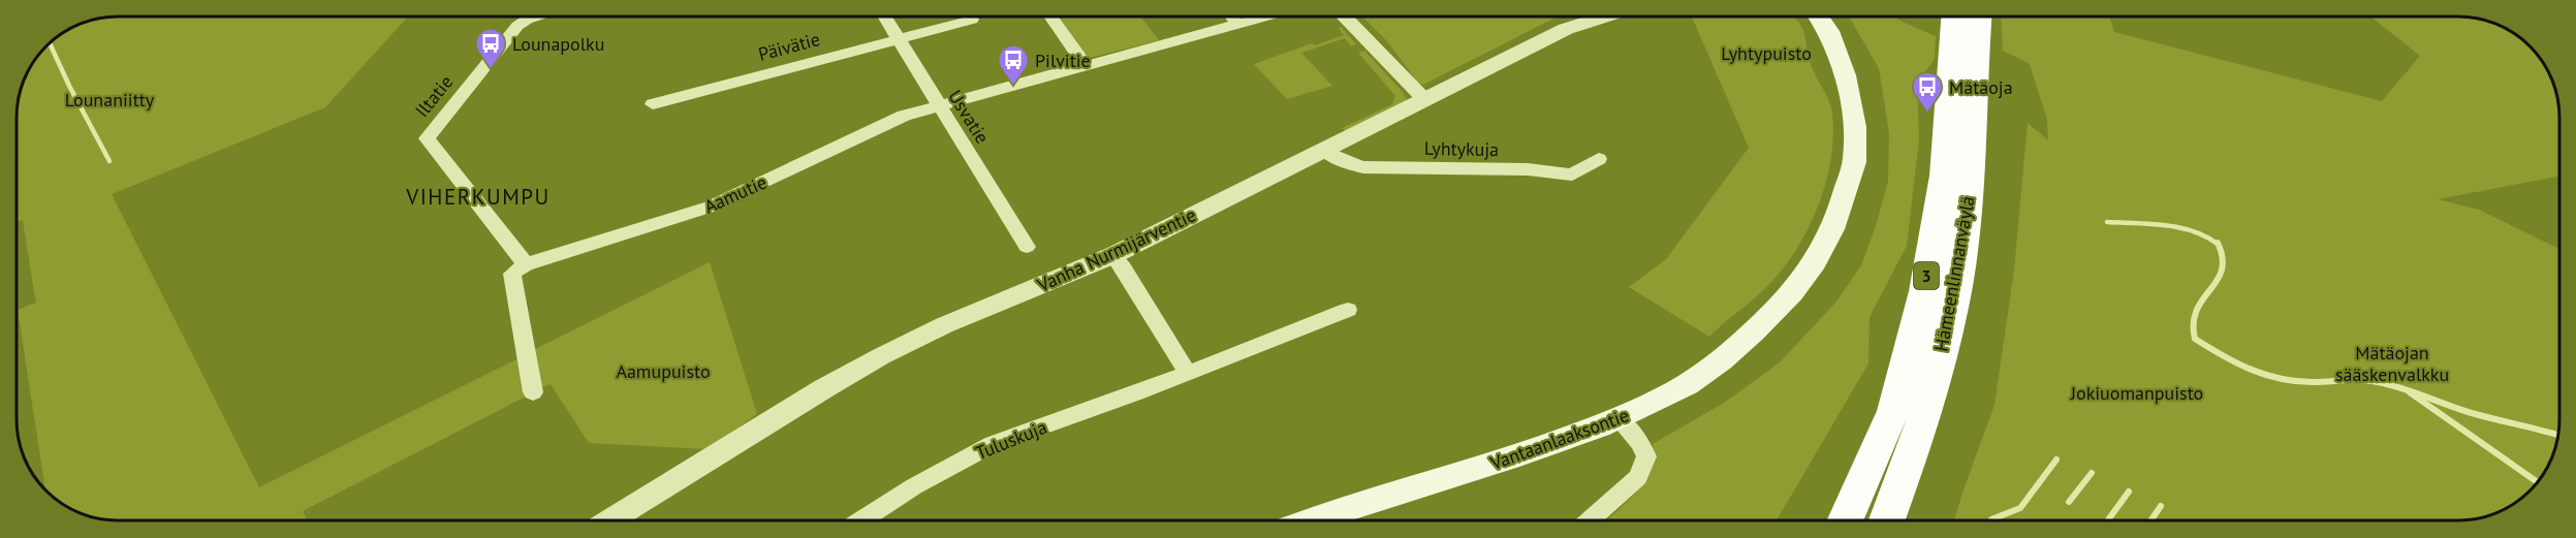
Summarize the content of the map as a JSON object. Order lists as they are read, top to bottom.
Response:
{
  "streets": {
    "highway": ["Hämeenlinnanväylä", "3"],
    "main road": ["Vantaanlaaksontie"],
    "street": [
      "Päivätie",
      "Iltatie",
      "Usvatie",
      "Lyhtykuja",
      "Aamutie",
      "Vanha Nurmijärventie",
      "Tuluskuja"
    ]
  },
  "crossings": [
    ["Päivätie", "Usvatie"],
    ["Iltatie", "Aamutie"],
    ["Usvatie", "Aamutie"],
    ["Lyhtykuja", "Vanha Nurmijärventie"]
  ],
  "districts": ["VIHERKUMPU"],
  "parks": [
    "Lyhtypuisto",
    "Lounaniitty",
    "Mätäojan sääskenvalkku",
    "Aamupuisto",
    "Jokiuomanpuisto"
  ],
  "places": {
    "bus stop": ["Lounapolku", "Pilvitie", "Mätäoja"]
  }
}
